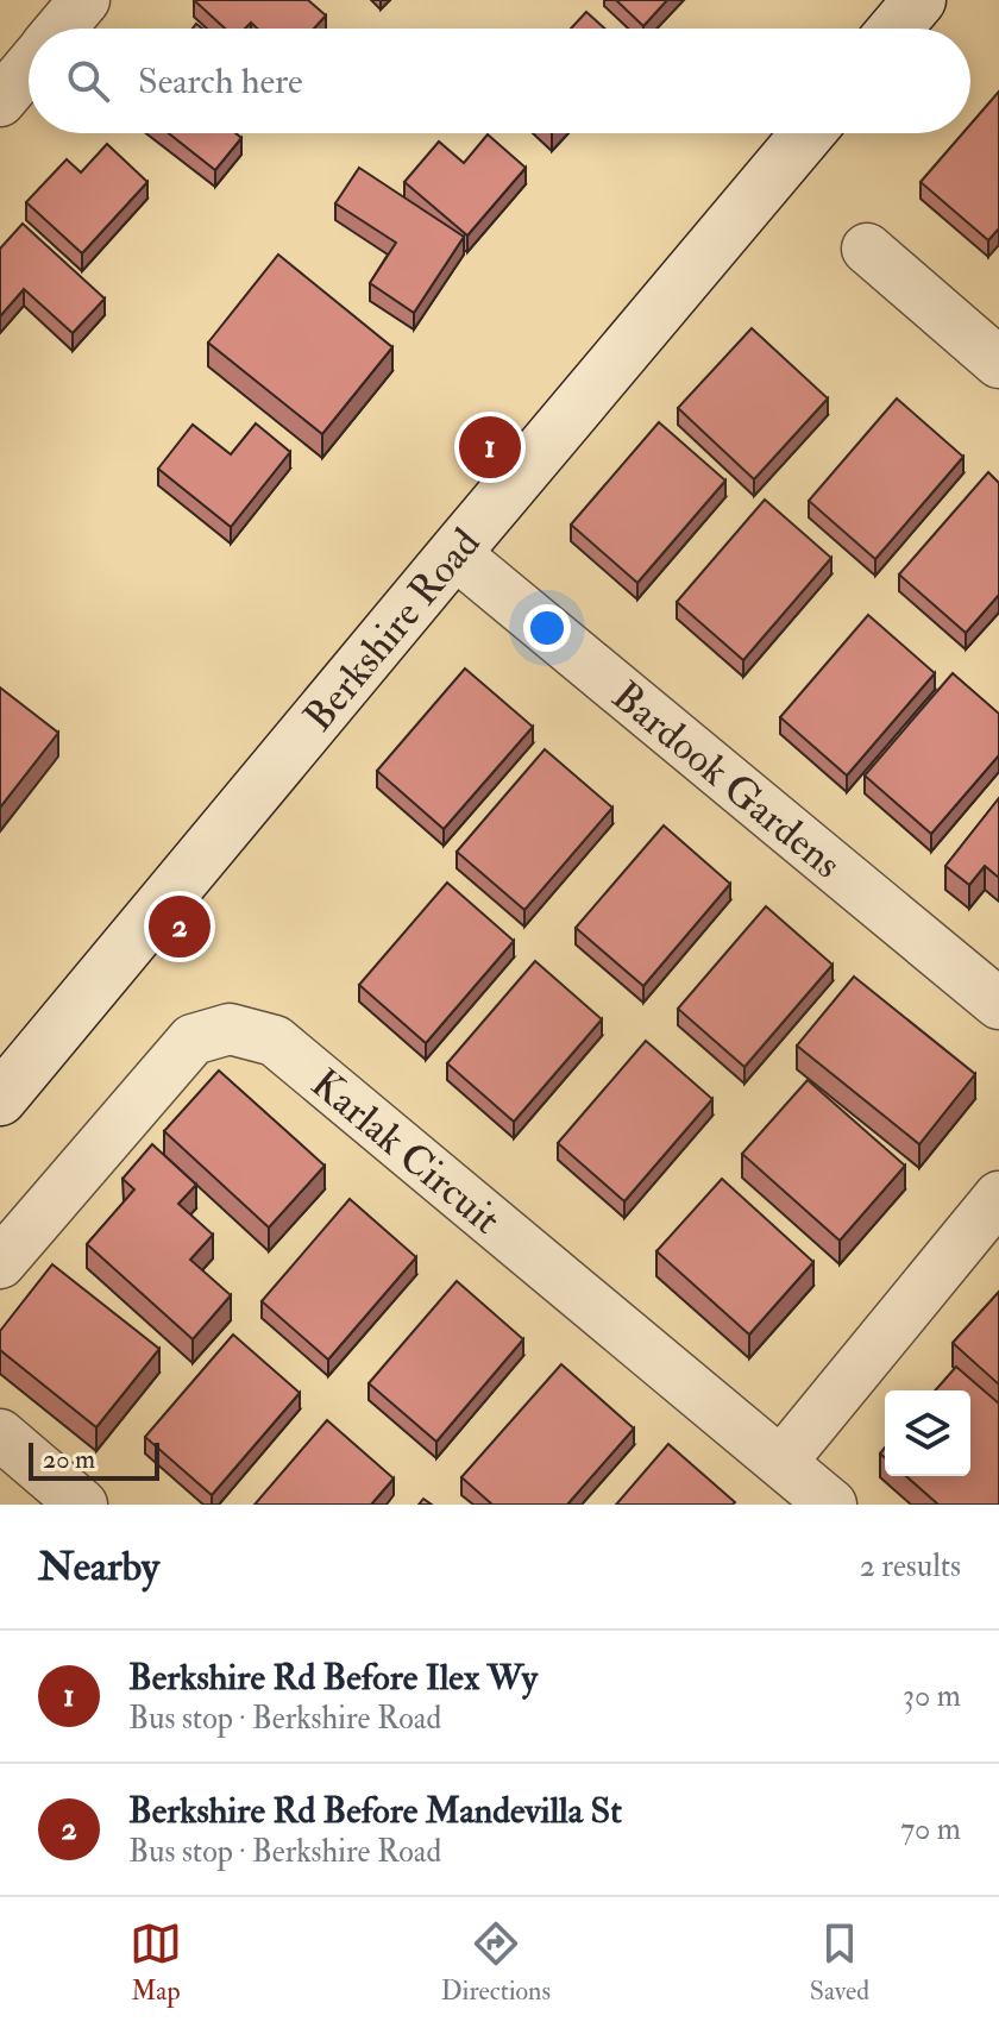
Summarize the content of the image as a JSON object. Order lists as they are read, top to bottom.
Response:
{
  "streets": {
    "main road": ["Berkshire Road"],
    "street": ["Bardook Gardens", "Karlak Circuit"]
  },
  "crossings": [
    ["Berkshire Road", "Bardook Gardens"]
  ],
  "scale_bar": "20 m",
  "page": {
    "search": "Search here",
    "pins": ["1", "2"],
    "scale": "20 m",
    "heading": ["Nearby", "2 results"],
    "list": [
      {
        "mark": "1",
        "name": "Berkshire Rd Before Ilex Wy",
        "note": "Bus stop · Berkshire Road",
        "value": "30 m"
      },
      {
        "mark": "2",
        "name": "Berkshire Rd Before Mandevilla St",
        "note": "Bus stop · Berkshire Road",
        "value": "70 m"
      }
    ],
    "nav": ["Map", "Directions", "Saved"]
  }
}
